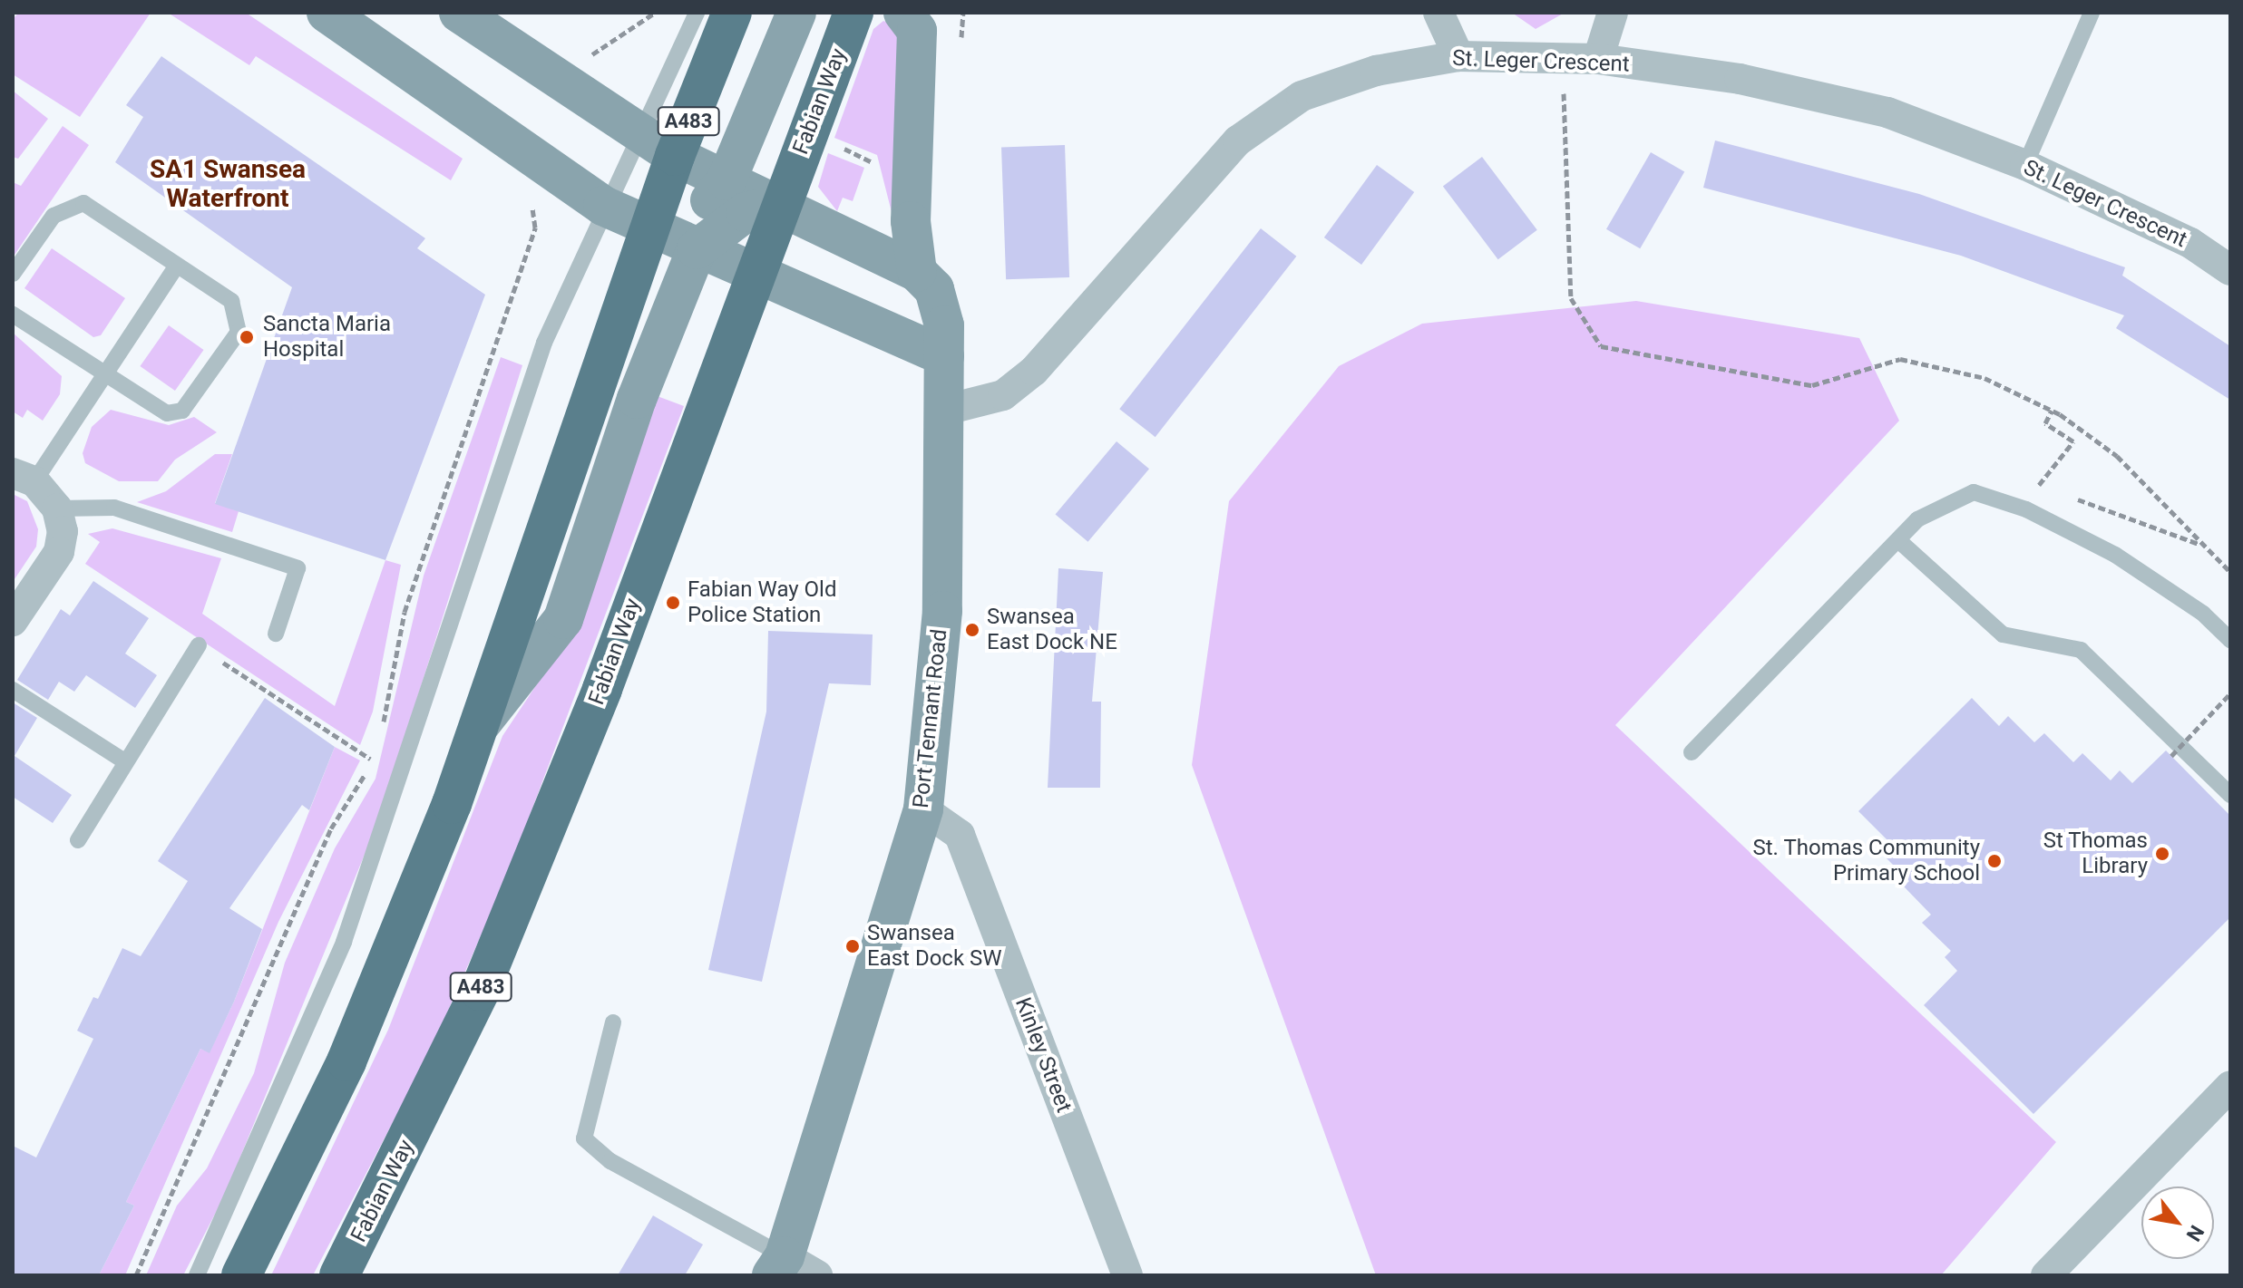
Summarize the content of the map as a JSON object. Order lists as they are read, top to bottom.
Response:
{
  "streets": {
    "highway": ["Fabian Way", "A483"],
    "street": ["St. Leger Crescent", "Port Tennant Road", "Kinley Street"]
  },
  "crossings": [
    ["St. Leger Crescent", "Port Tennant Road"],
    ["Port Tennant Road", "Kinley Street"]
  ],
  "districts": ["SA1 Swansea Waterfront"],
  "places": [
    "Sancta Maria Hospital",
    "Fabian Way Old Police Station",
    "Swansea East Dock NE",
    "St Thomas Library",
    "St. Thomas Community Primary School",
    "Swansea East Dock SW"
  ],
  "north": "bottom right"
}
